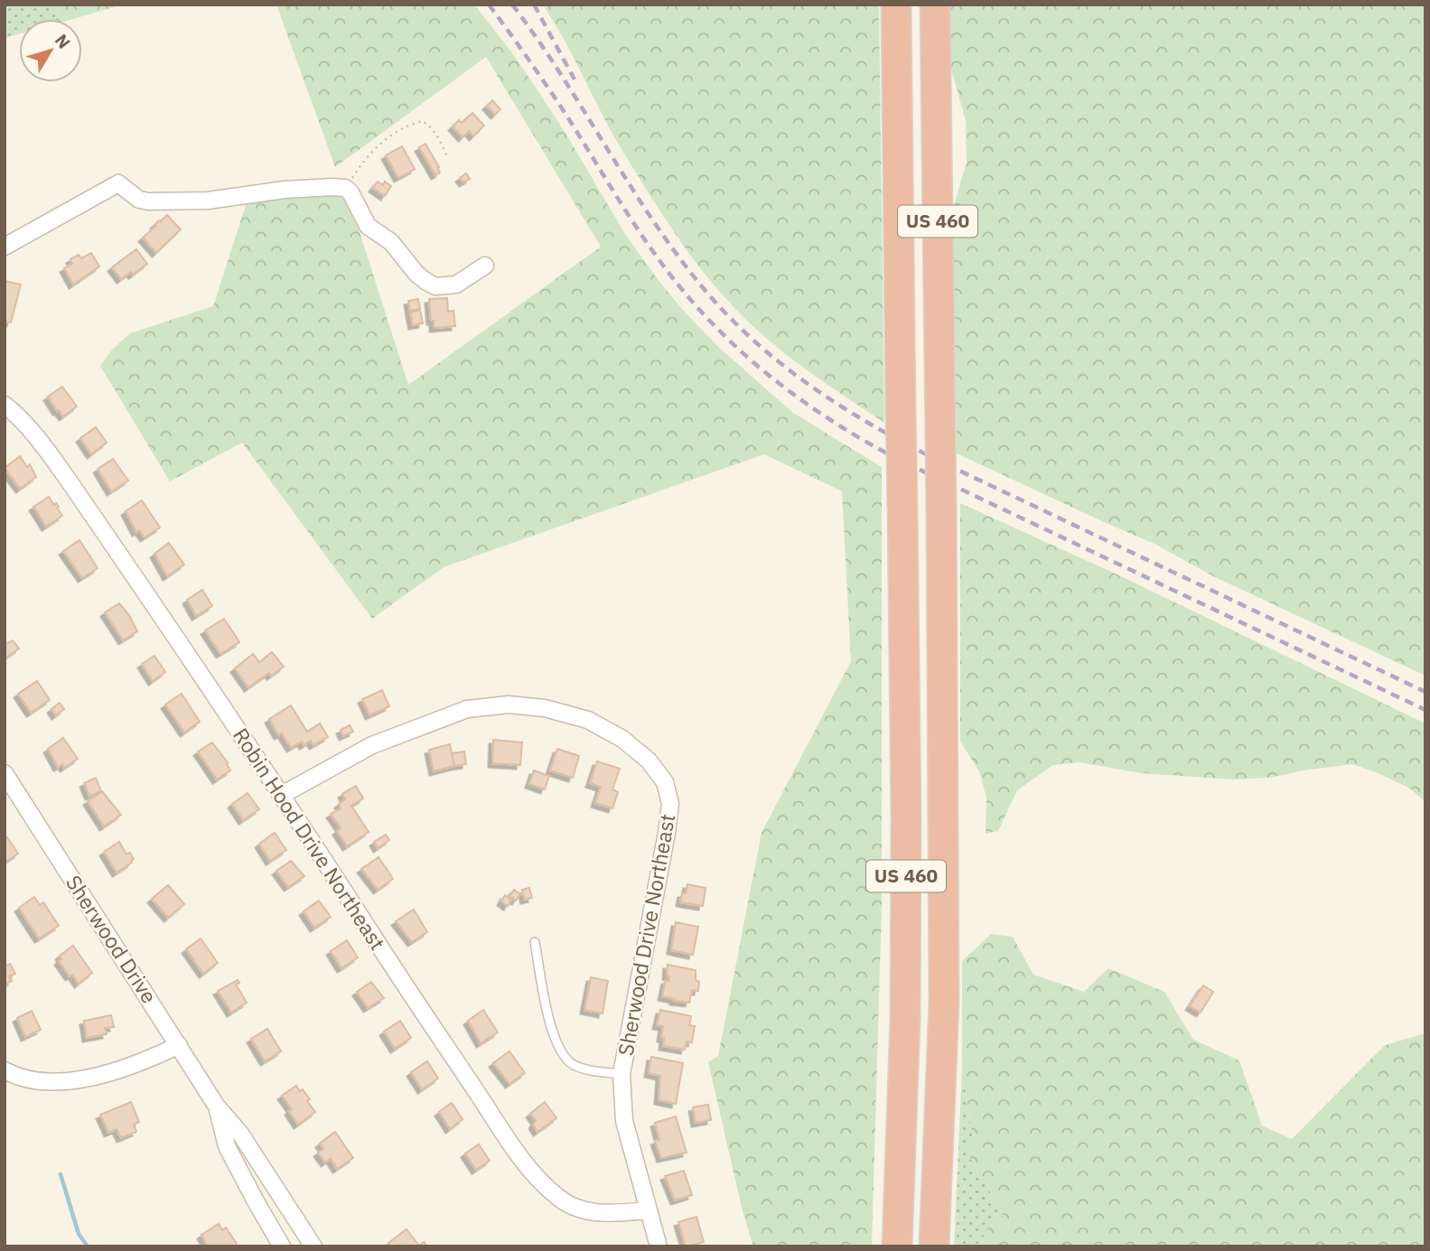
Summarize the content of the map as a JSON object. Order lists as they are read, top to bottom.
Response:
{
  "streets": {
    "highway": ["US 460"],
    "street": ["Robin Hood Drive Northeast", "Sherwood Drive Northeast", "Sherwood Drive"]
  },
  "crossings": [
    ["Robin Hood Drive Northeast", "Sherwood Drive Northeast"]
  ],
  "north": "top right"
}
